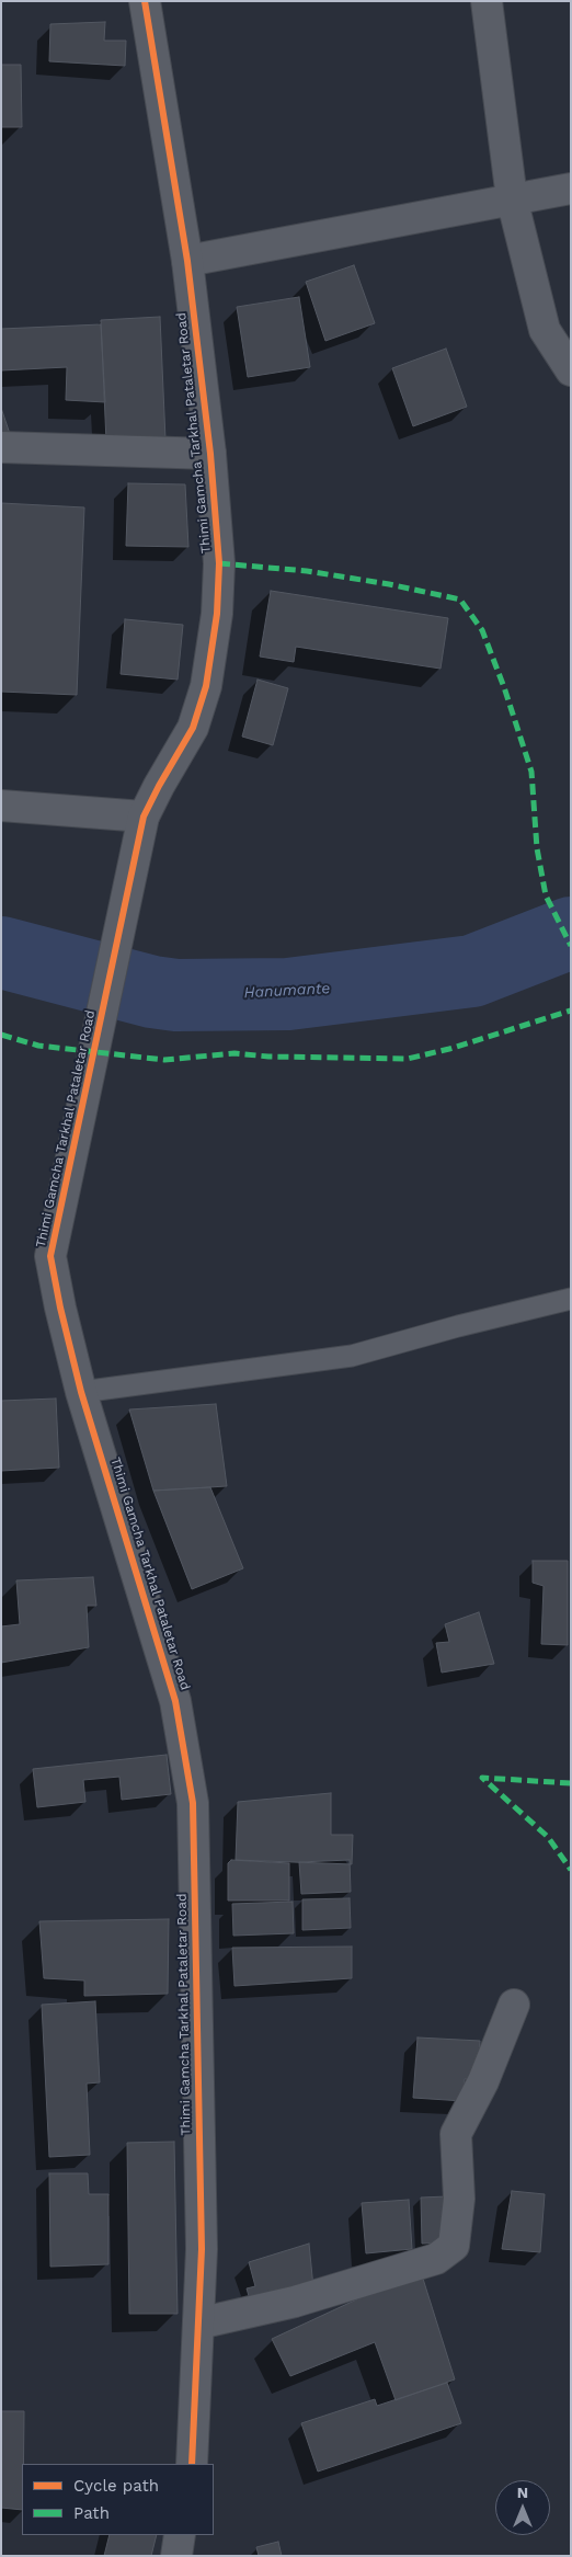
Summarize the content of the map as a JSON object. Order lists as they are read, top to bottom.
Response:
{
  "streets": {
    "street": ["Thimi Gamcha Tarkhal Pataletar Road"]
  },
  "water": ["Hanumante"],
  "legend": ["Cycle path", "Path"],
  "north": "top"
}
